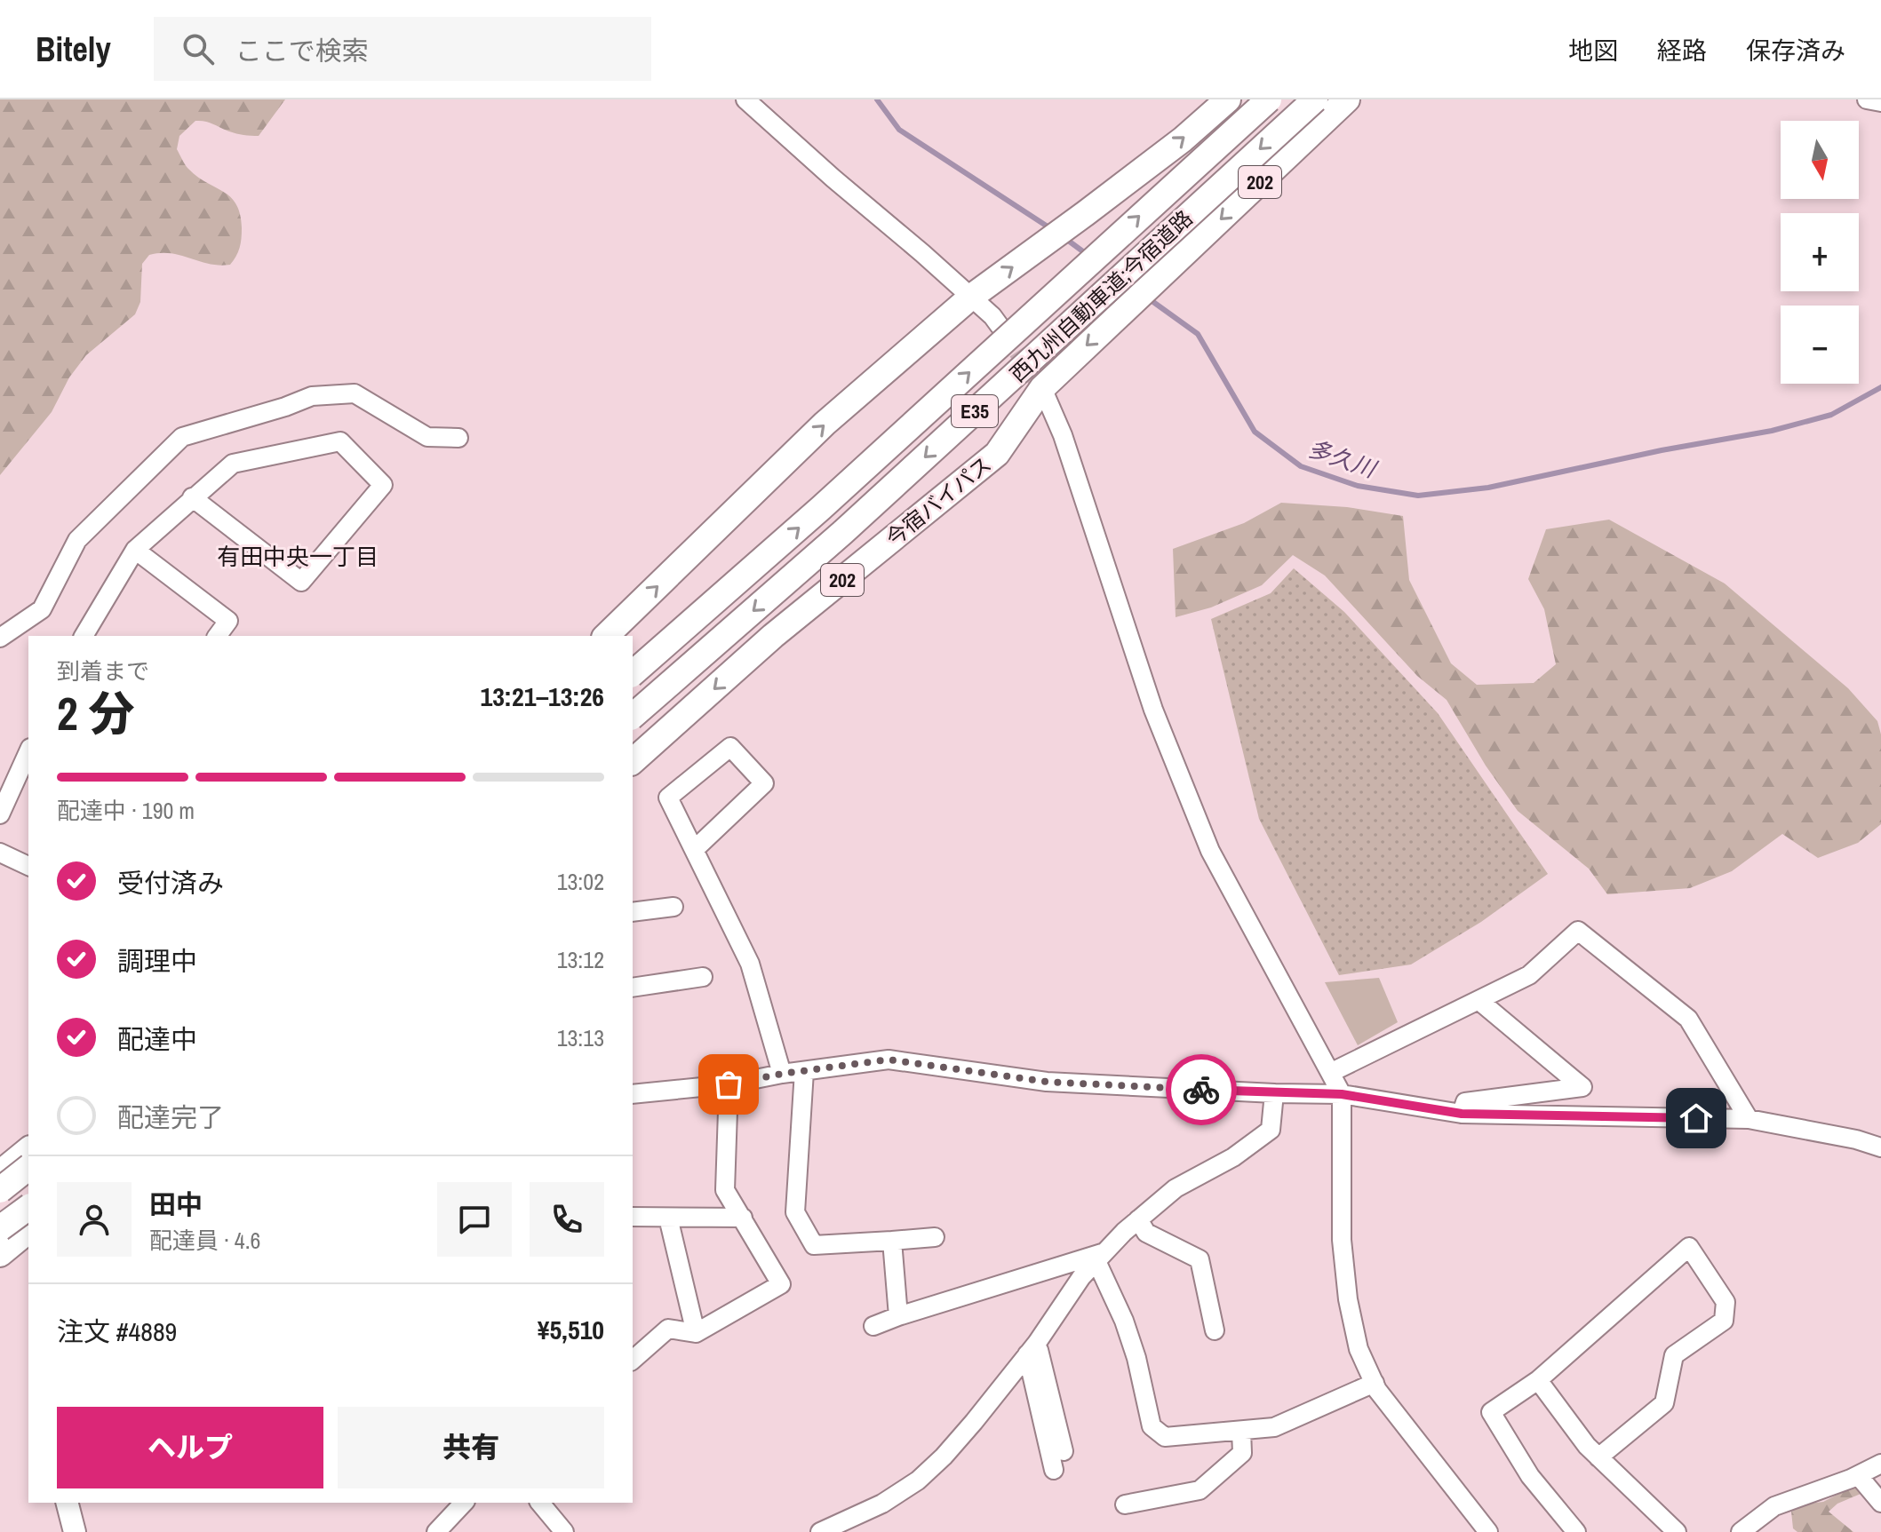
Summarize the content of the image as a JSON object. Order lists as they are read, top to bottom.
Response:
{
  "streets": {
    "highway": [
      "202",
      "西九州自動車道;今宿道路",
      "E35",
      "今宿バイパス"
    ]
  },
  "districts": ["有田中央一丁目"],
  "water": ["多久川"],
  "north": "bottom",
  "page": {
    "header": "Bitely",
    "search": "ここで検索",
    "nav": ["地図", "経路", "保存済み"],
    "map_buttons": ["+", "−"],
    "heading": ["2 分", "到着まで", "13:21–13:26"],
    "panel": [
      "田中",
      "配達員 · 4.6",
      "注文 #4889",
      "¥5,510"
    ],
    "bar": "配達中 · 190 m",
    "list": [
      ["受付済み", "13:02"],
      ["調理中", "13:12"],
      ["配達中", "13:13"],
      "配達完了"
    ],
    "buttons": ["ヘルプ", "共有"]
  }
}
